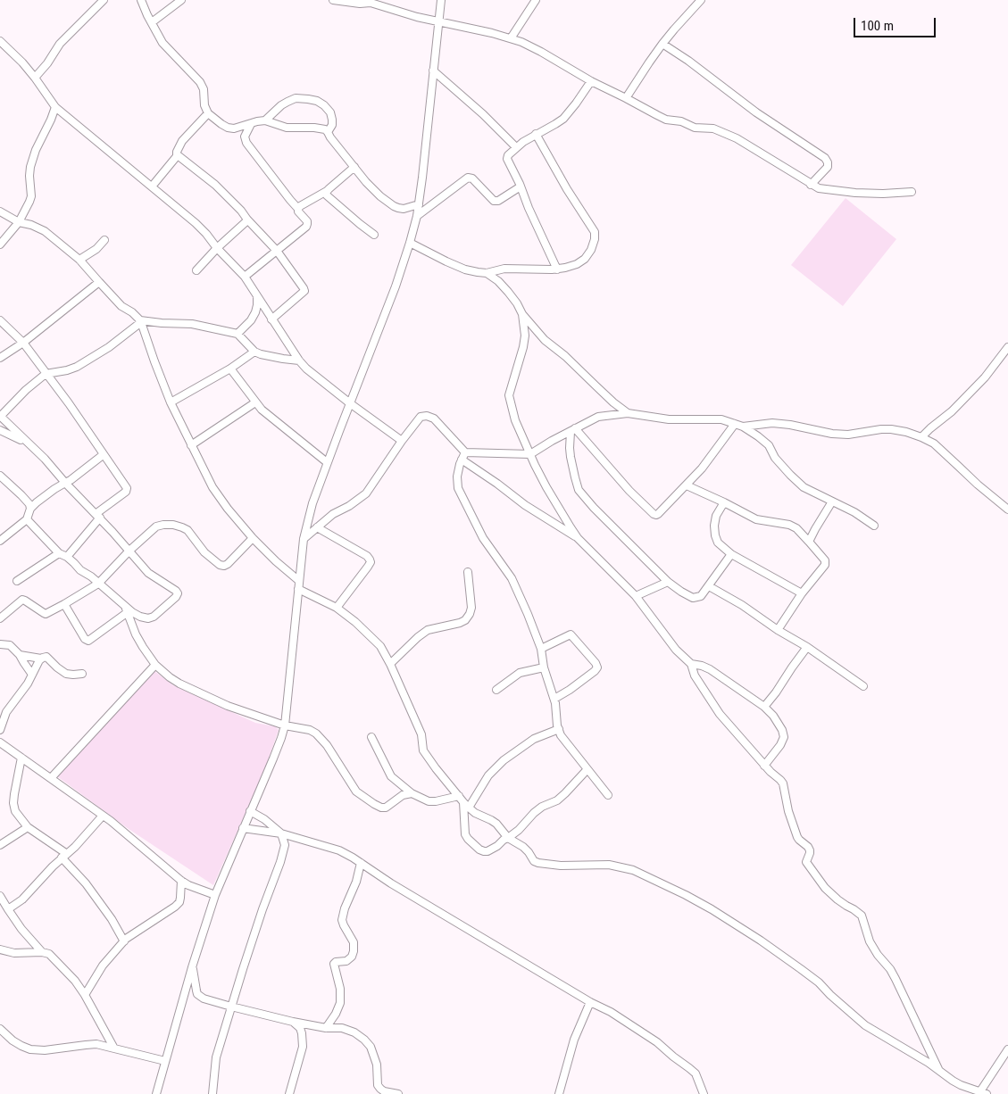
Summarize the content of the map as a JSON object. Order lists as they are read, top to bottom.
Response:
{
  "scale_bar": "100 m"
}
